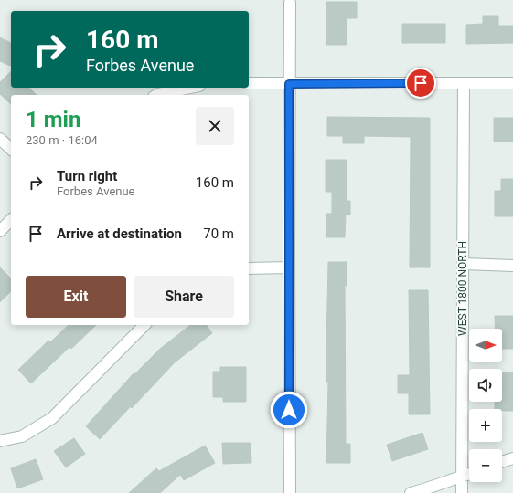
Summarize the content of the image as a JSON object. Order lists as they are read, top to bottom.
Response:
{
  "streets": {
    "street": ["WEST 1800 NORTH"]
  },
  "north": "right",
  "page": {
    "turn": ["160 m", "Forbes Avenue"],
    "heading": ["1 min", "230 m · 16:04"],
    "list": [
      {
        "name": "Turn right",
        "note": "Forbes Avenue",
        "value": "160 m"
      },
      {
        "name": "Arrive at destination",
        "value": "70 m"
      }
    ],
    "buttons": ["Exit", "Share"],
    "map_buttons": ["+", "−"]
  }
}
